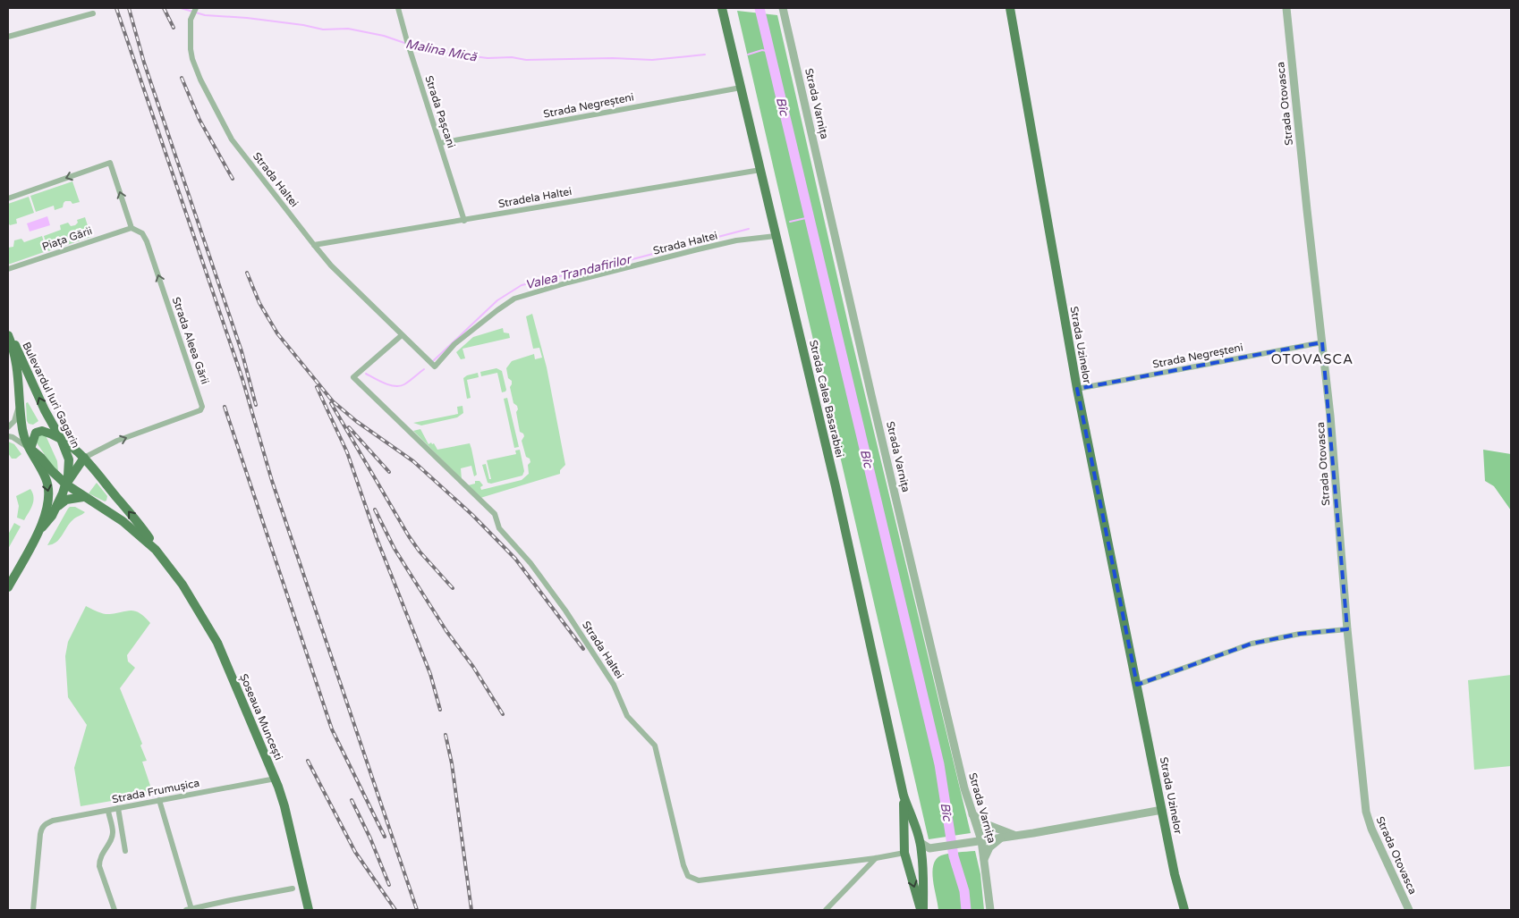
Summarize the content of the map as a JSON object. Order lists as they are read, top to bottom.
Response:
{
  "streets": {
    "main road": [
      "Strada Uzinelor",
      "Bulevardul Iuri Gagarin",
      "Strada Calea Basarabiei",
      "Șoseaua Muncești"
    ],
    "street": [
      "Strada Varnița",
      "Strada Otovasca",
      "Strada Negreșteni",
      "Strada Pașcani",
      "Strada Haltei",
      "Stradela Haltei",
      "Piața Gării",
      "Strada Aleea Gării",
      "Strada Frumușica"
    ]
  },
  "crossings": [
    ["Strada Otovasca", "Strada Negreșteni"],
    ["Strada Negreșteni", "Strada Pașcani"],
    ["Strada Negreșteni", "Strada Uzinelor"],
    ["Strada Negreșteni", "Strada Calea Basarabiei"],
    ["Strada Pașcani", "Stradela Haltei"],
    ["Strada Haltei", "Stradela Haltei"],
    ["Strada Haltei", "Strada Calea Basarabiei"],
    ["Stradela Haltei", "Strada Calea Basarabiei"],
    ["Piața Gării", "Strada Aleea Gării"],
    ["Strada Aleea Gării", "Șoseaua Muncești"],
    ["Bulevardul Iuri Gagarin", "Șoseaua Muncești"],
    ["Șoseaua Muncești", "Strada Frumușica"]
  ],
  "districts": ["OTOVASCA"],
  "water": ["Malina Mică", "Bîc", "Valea Trandafirilor"]
}
